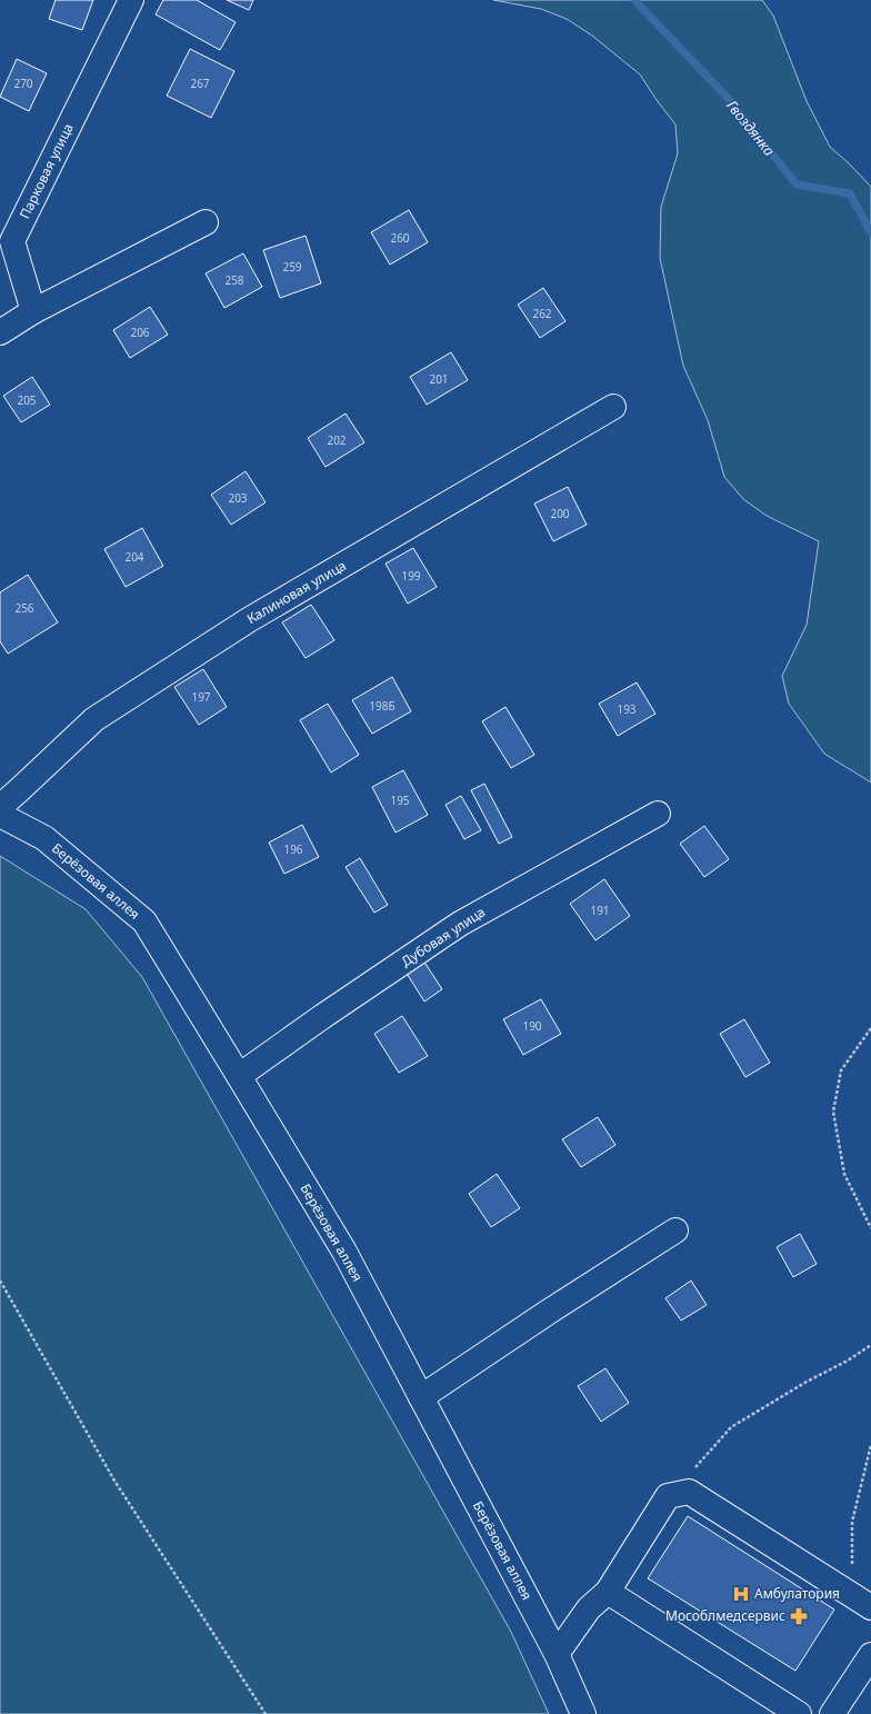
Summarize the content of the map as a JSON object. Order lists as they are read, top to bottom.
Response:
{
  "streets": {
    "street": [
      "Парковая улица",
      "Калиновая улица",
      "Берёзовая аллея",
      "Дубовая улица"
    ]
  },
  "crossings": [
    ["Берёзовая аллея", "Дубовая улица"]
  ],
  "water": ["Гвоздянка"],
  "places": {
    "hospital": ["Амбулатория"],
    "pharmacy": ["Мособлмедсервис"]
  },
  "house_numbers": [
    "270",
    "267",
    "260",
    "259",
    "258",
    "262",
    "206",
    "201",
    "205",
    "202",
    "203",
    "200",
    "204",
    "199",
    "256",
    "197",
    "198Б",
    "193",
    "195",
    "196",
    "191",
    "190"
  ]
}
